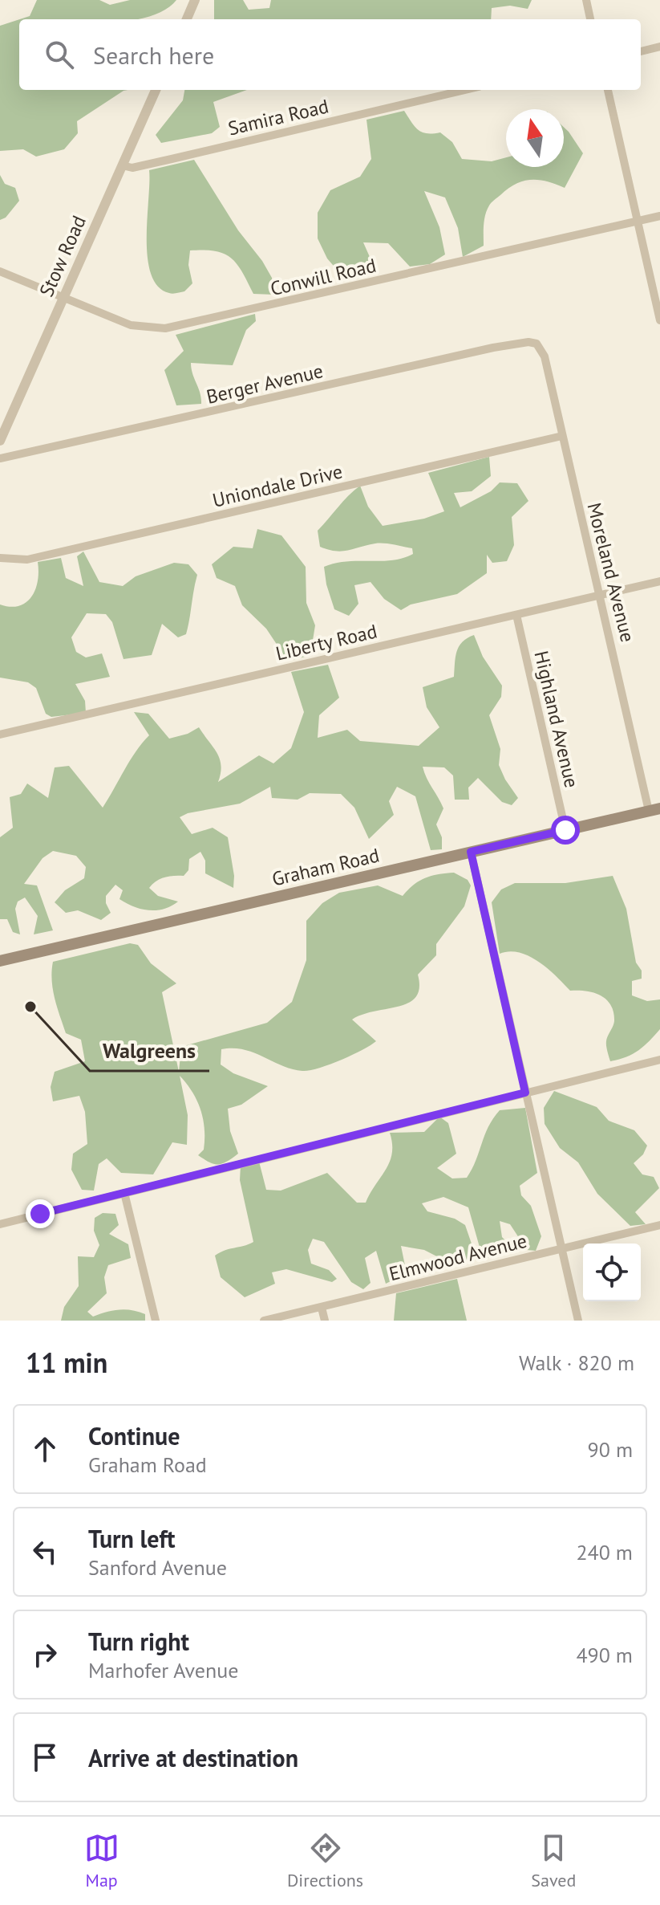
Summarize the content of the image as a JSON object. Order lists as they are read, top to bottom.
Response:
{
  "streets": {
    "main road": ["Graham Road"],
    "street": [
      "Samira Road",
      "Stow Road",
      "Conwill Road",
      "Berger Avenue",
      "Uniondale Drive",
      "Moreland Avenue",
      "Liberty Road",
      "Highland Avenue",
      "Elmwood Avenue"
    ]
  },
  "crossings": [
    ["Samira Road", "Stow Road"],
    ["Stow Road", "Conwill Road"],
    ["Berger Avenue", "Moreland Avenue"],
    ["Uniondale Drive", "Moreland Avenue"],
    ["Moreland Avenue", "Liberty Road"],
    ["Moreland Avenue", "Graham Road"],
    ["Liberty Road", "Highland Avenue"],
    ["Highland Avenue", "Graham Road"]
  ],
  "places": ["Walgreens"],
  "north": "top",
  "page": {
    "search": "Search here",
    "heading": ["11 min", "Walk · 820 m"],
    "list": [
      ["Continue", "Graham Road", "90 m"],
      ["Turn left", "Sanford Avenue", "240 m"],
      ["Turn right", "Marhofer Avenue", "490 m"],
      "Arrive at destination"
    ],
    "nav": ["Map", "Directions", "Saved"]
  }
}
